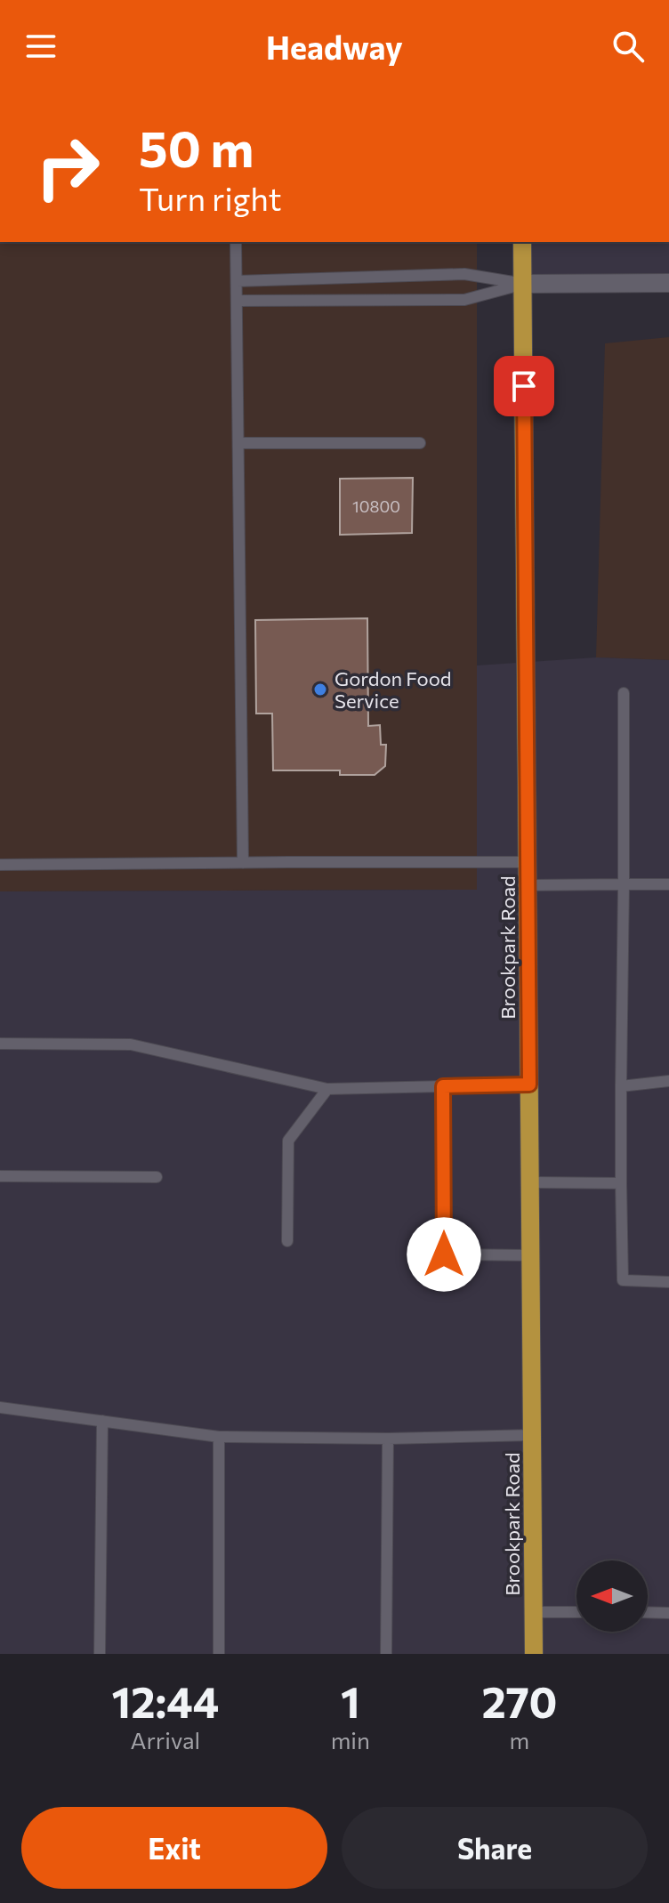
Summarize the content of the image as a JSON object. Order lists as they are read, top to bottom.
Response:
{
  "streets": {
    "main road": ["Brookpark Road"]
  },
  "places": ["Gordon Food Service"],
  "house_numbers": ["10800"],
  "north": "left",
  "page": {
    "header": "Headway",
    "turn": ["50 m", "Turn right"],
    "eta": [
      "12:44",
      "Arrival",
      "1",
      "min",
      "270",
      "m"
    ],
    "buttons": ["Exit", "Share"]
  }
}
